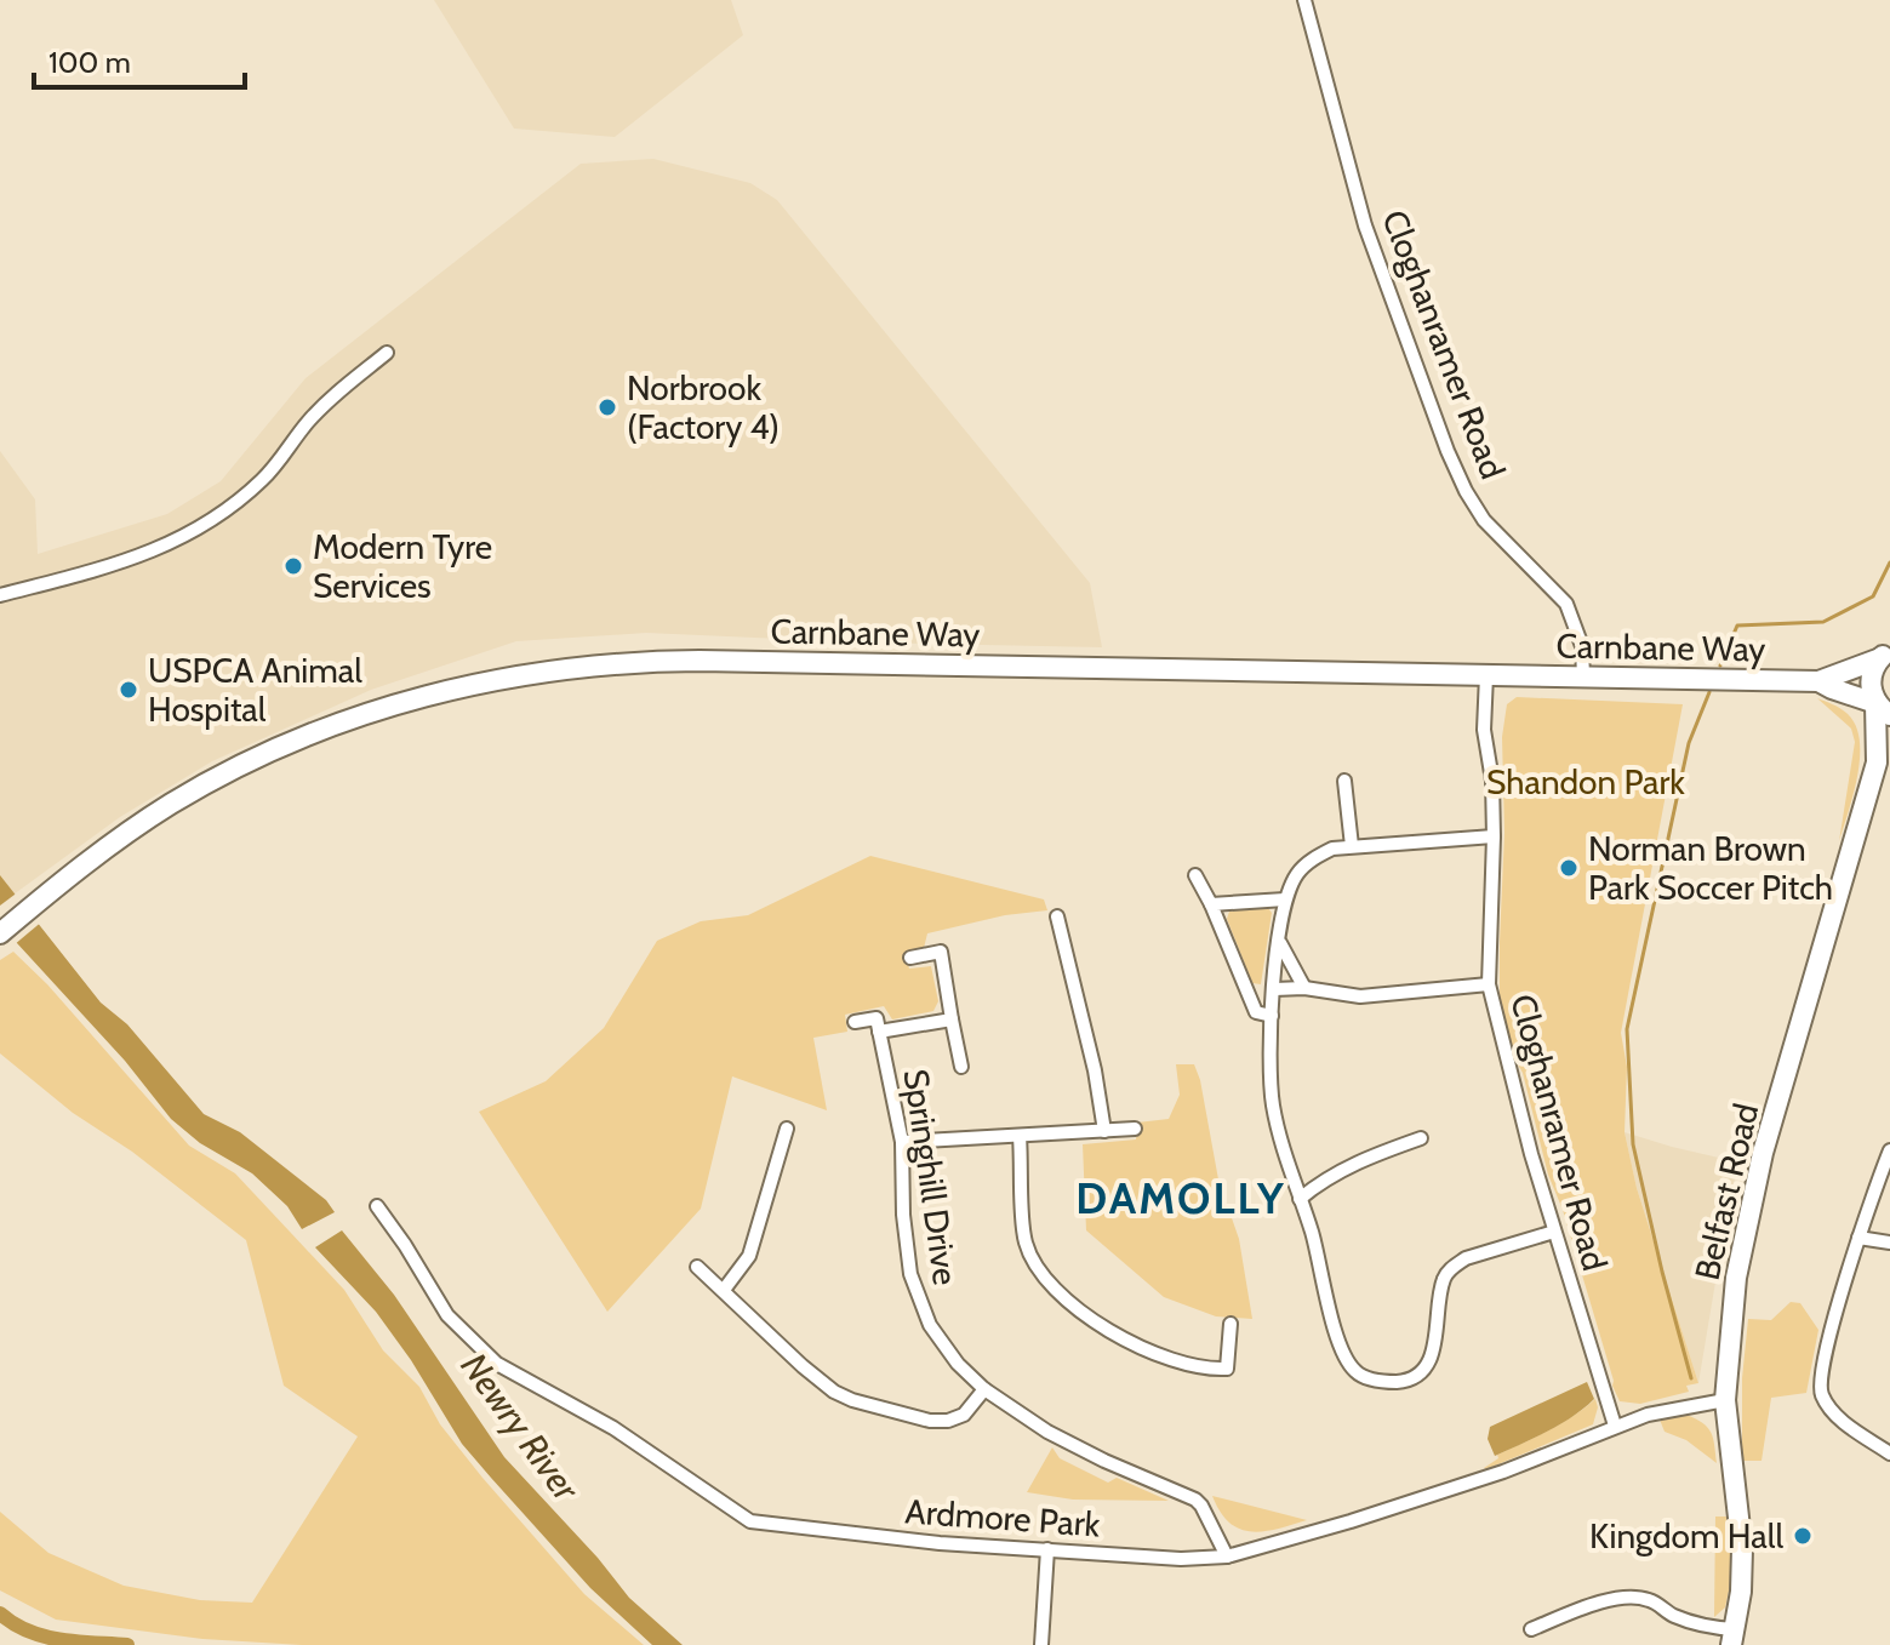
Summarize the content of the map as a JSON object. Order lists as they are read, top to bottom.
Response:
{
  "streets": {
    "highway": ["Carnbane Way", "Belfast Road"],
    "street": ["Cloghanramer Road", "Springhill Drive", "Ardmore Park"]
  },
  "crossings": [
    ["Cloghanramer Road", "Carnbane Way"],
    ["Cloghanramer Road", "Ardmore Park"],
    ["Springhill Drive", "Ardmore Park"],
    ["Belfast Road", "Ardmore Park"]
  ],
  "districts": ["DAMOLLY"],
  "water": ["Newry River"],
  "parks": ["Shandon Park"],
  "places": [
    "Norbrook (Factory 4)",
    "Modern Tyre Services",
    "USPCA Animal Hospital",
    "Norman Brown Park Soccer Pitch",
    "Kingdom Hall"
  ],
  "scale_bar": "100 m"
}
